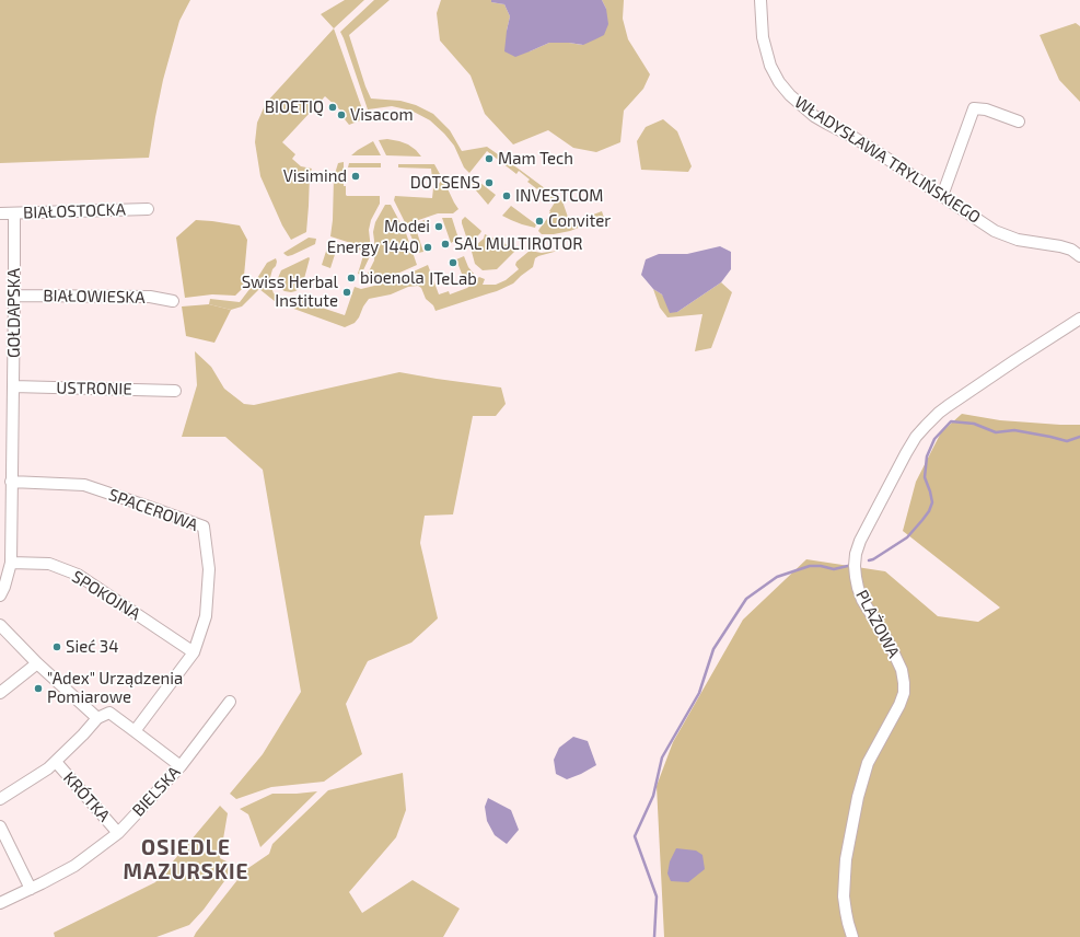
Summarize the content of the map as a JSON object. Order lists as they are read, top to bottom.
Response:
{
  "streets": {
    "street": [
      "WŁADYSŁAWA TRYLIŃSKIEGO",
      "BIAŁOSTOCKA",
      "BIAŁOWIESKA",
      "GOŁDAPSKA",
      "USTRONIE",
      "SPACEROWA",
      "SPOKOJNA",
      "PLAŻOWA",
      "BIELSKA",
      "KRÓTKA"
    ]
  },
  "crossings": [
    ["BIAŁOSTOCKA", "GOŁDAPSKA"],
    ["BIAŁOWIESKA", "GOŁDAPSKA"],
    ["GOŁDAPSKA", "USTRONIE"],
    ["GOŁDAPSKA", "SPACEROWA"],
    ["GOŁDAPSKA", "SPOKOJNA"],
    ["SPACEROWA", "SPOKOJNA"],
    ["BIELSKA", "KRÓTKA"]
  ],
  "districts": ["OSIEDLE MAZURSKIE"],
  "places": [
    "BIOETIQ",
    "Visacom",
    "Mam Tech",
    "Visimind",
    "DOTSENS",
    "INVESTCOM",
    "Conviter",
    "Modei",
    "SAL MULTIROTOR",
    "Energy 1440",
    "ITeLab",
    "bioenola",
    "Swiss Herbal Institute",
    "Sieć 34",
    "\"Adex\" Urządzenia Pomiarowe"
  ]
}
